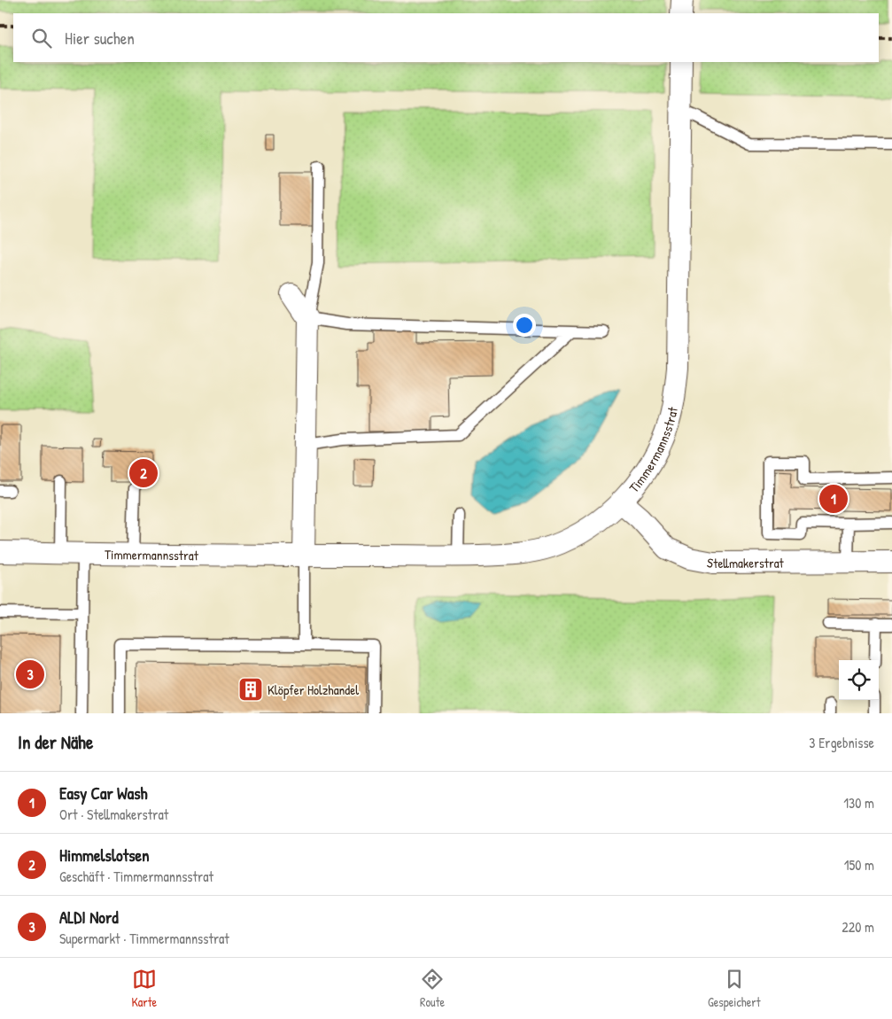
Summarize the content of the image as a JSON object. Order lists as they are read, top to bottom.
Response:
{
  "streets": {
    "street": ["Timmermannsstrat", "Stellmakerstrat"]
  },
  "crossings": [
    ["Timmermannsstrat", "Stellmakerstrat"]
  ],
  "places": {
    "building": ["Klöpfer Holzhandel"]
  },
  "page": {
    "search": "Hier suchen",
    "pins": ["2", "1", "3"],
    "heading": ["In der Nähe", "3 Ergebnisse"],
    "list": [
      {
        "mark": "1",
        "name": "Easy Car Wash",
        "note": "Ort · Stellmakerstrat",
        "value": "130 m"
      },
      {
        "mark": "2",
        "name": "Himmelslotsen",
        "note": "Geschäft · Timmermannsstrat",
        "value": "150 m"
      },
      {
        "mark": "3",
        "name": "ALDI Nord",
        "note": "Supermarkt · Timmermannsstrat",
        "value": "220 m"
      }
    ],
    "nav": ["Karte", "Route", "Gespeichert"]
  }
}
